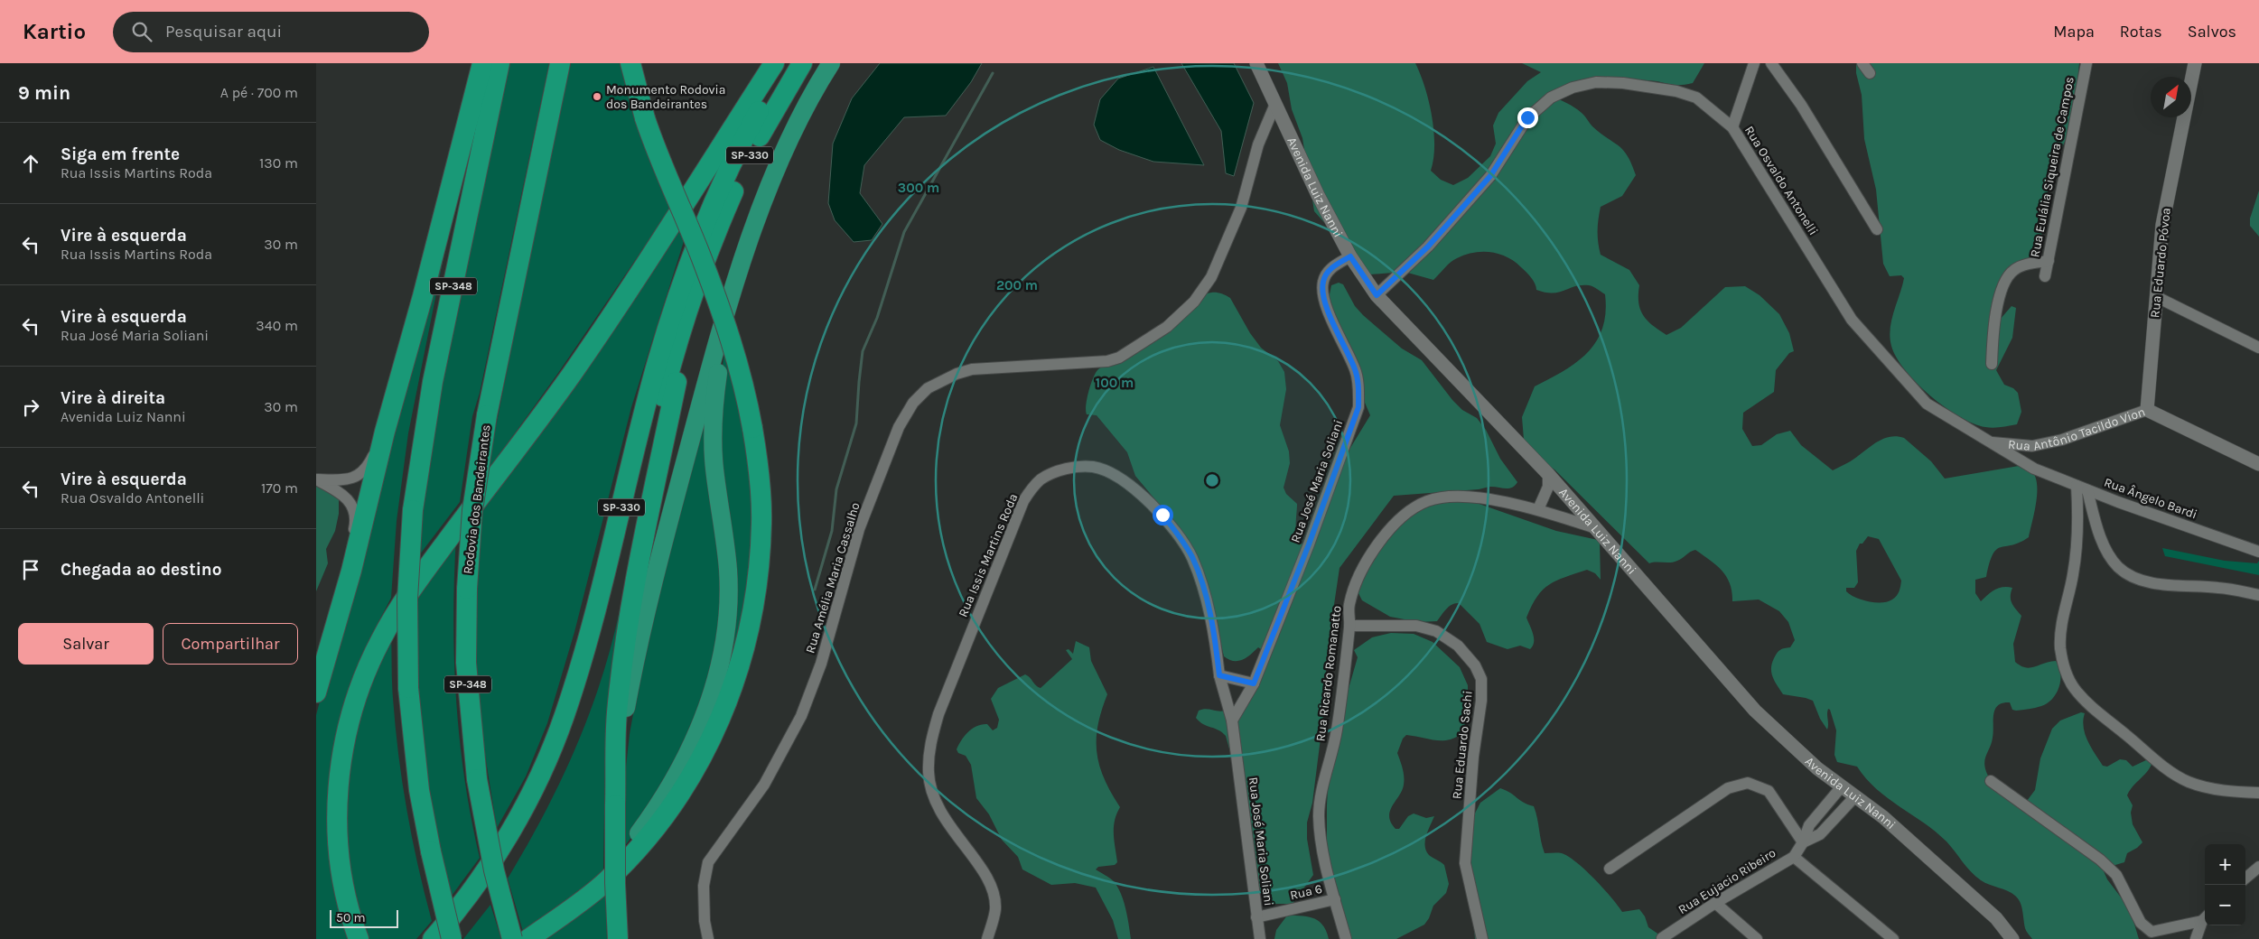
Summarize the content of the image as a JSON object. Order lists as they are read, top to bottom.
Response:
{
  "streets": {
    "highway": ["SP-330", "SP-348", "Rodovia dos Bandeirantes"],
    "street": [
      "Rua Eulália Siqueira de Campos",
      "Rua Osvaldo Antonelli",
      "Avenida Luiz Nanni",
      "Rua Eduardo Póvoa",
      "Rua Antônio Tacildo Vion",
      "Rua José Maria Soliani",
      "Rua Ângelo Bardi",
      "Rua Issis Martins Roda",
      "Rua Amélia Maria Cassalho",
      "Rua Ricardo Romanatto",
      "Rua Eduardo Sachi",
      "Rua Eujacio Ribeiro",
      "Rua 6"
    ]
  },
  "crossings": [
    ["SP-330", "SP-348"],
    ["Rua Osvaldo Antonelli", "Avenida Luiz Nanni"],
    ["Rua Osvaldo Antonelli", "Rua Antônio Tacildo Vion"],
    ["Rua Osvaldo Antonelli", "Rua Ângelo Bardi"],
    ["Avenida Luiz Nanni", "Rua José Maria Soliani"],
    ["Avenida Luiz Nanni", "Rua Amélia Maria Cassalho"],
    ["Avenida Luiz Nanni", "Rua Ricardo Romanatto"],
    ["Avenida Luiz Nanni", "Rua Eujacio Ribeiro"],
    ["Rua Eduardo Póvoa", "Rua Antônio Tacildo Vion"],
    ["Rua Antônio Tacildo Vion", "Rua Ângelo Bardi"],
    ["Rua José Maria Soliani", "Rua Issis Martins Roda"],
    ["Rua José Maria Soliani", "Rua 6"],
    ["Rua Ricardo Romanatto", "Rua Eduardo Sachi"],
    ["Rua Ricardo Romanatto", "Rua 6"]
  ],
  "places": ["Monumento Rodovia dos Bandeirantes"],
  "scale_bar": "50 m",
  "north": "top right",
  "page": {
    "header": "Kartio",
    "search": "Pesquisar aqui",
    "nav": ["Mapa", "Rotas", "Salvos"],
    "heading": ["9 min", "A pé · 700 m"],
    "list": [
      ["Siga em frente", "Rua Issis Martins Roda", "130 m"],
      ["Vire à esquerda", "Rua Issis Martins Roda", "30 m"],
      ["Vire à esquerda", "Rua José Maria Soliani", "340 m"],
      ["Vire à direita", "Avenida Luiz Nanni", "30 m"],
      ["Vire à esquerda", "Rua Osvaldo Antonelli", "170 m"],
      "Chegada ao destino"
    ],
    "buttons": ["Salvar", "Compartilhar"],
    "map_buttons": ["+", "−"],
    "scale": "50 m"
  },
  "rings": ["300 m", "200 m", "100 m"]
}
